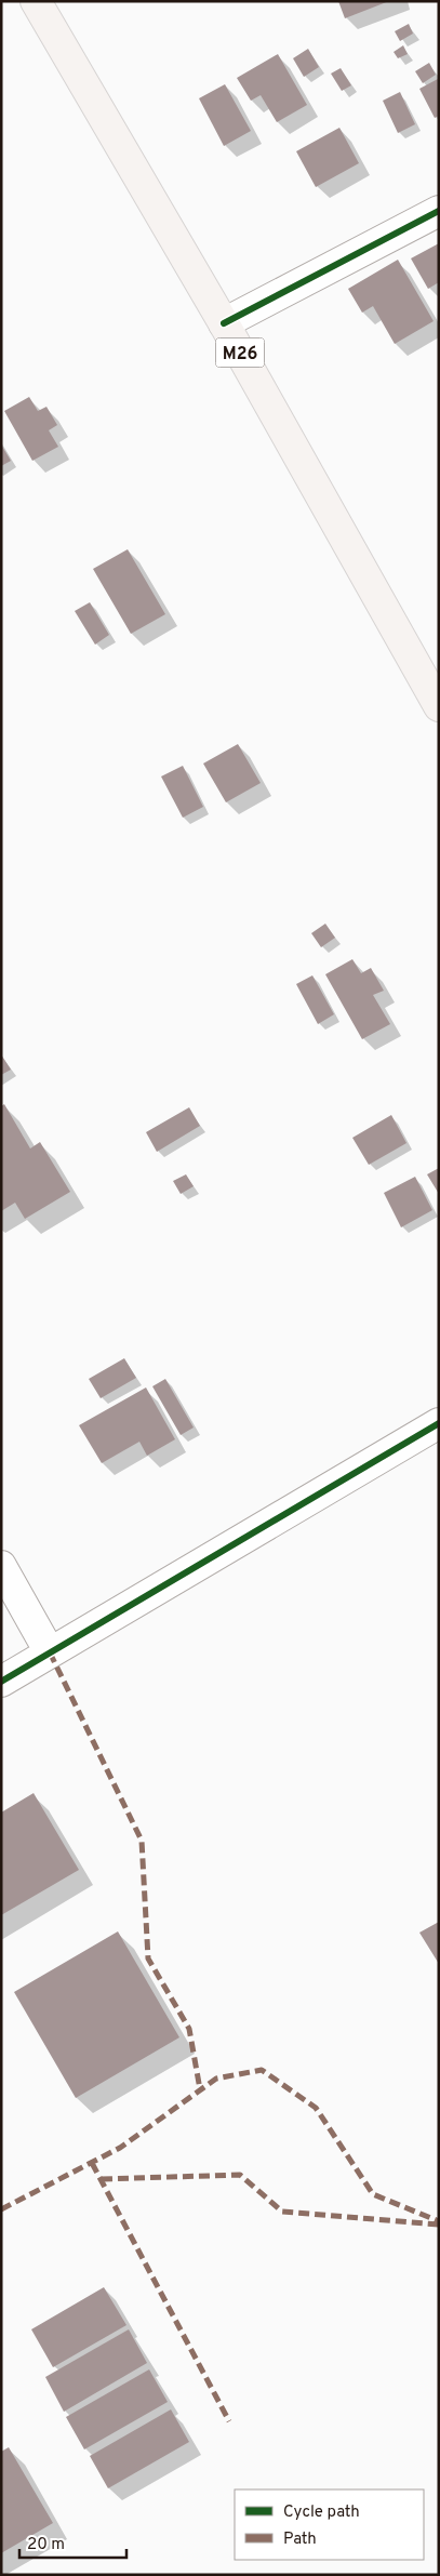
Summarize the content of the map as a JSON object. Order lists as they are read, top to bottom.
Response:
{
  "streets": {
    "main road": ["M26"]
  },
  "legend": ["Cycle path", "Path"],
  "scale_bar": "20 m"
}
